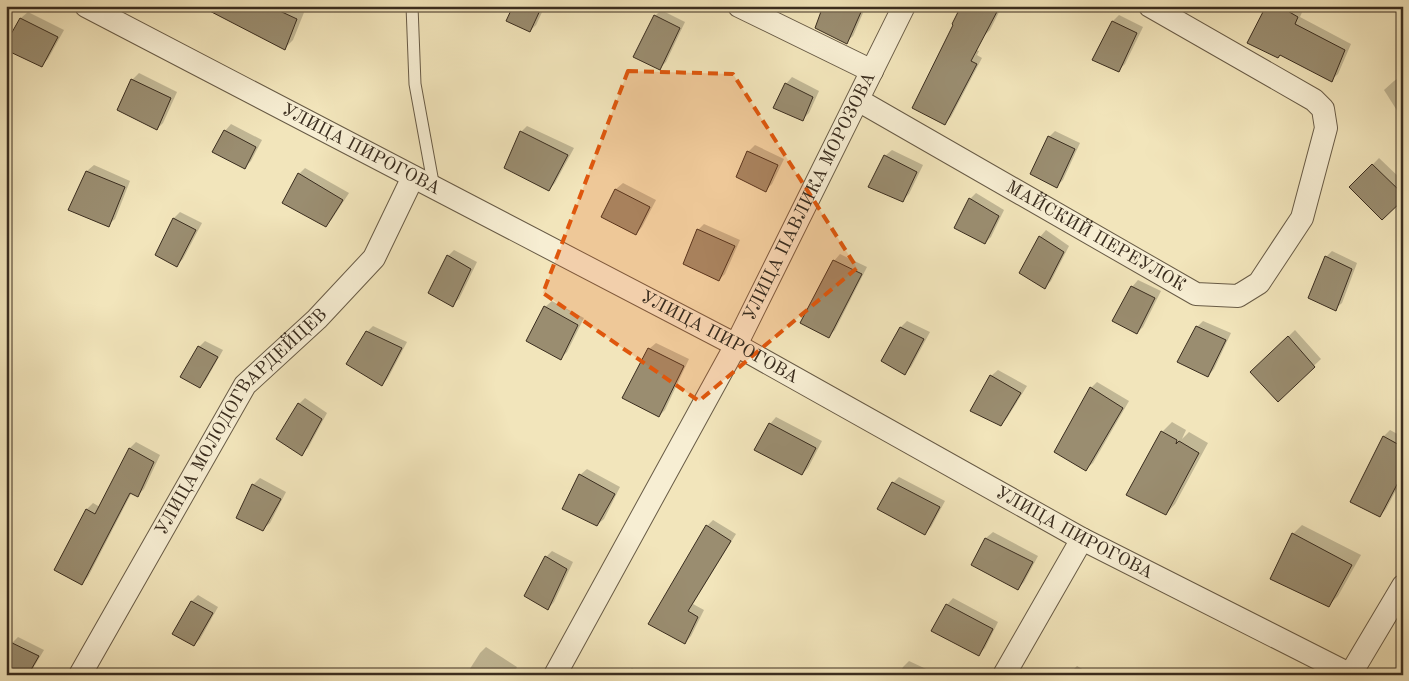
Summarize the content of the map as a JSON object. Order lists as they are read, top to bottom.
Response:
{
  "streets": {
    "street": [
      "УЛИЦА ПИРОГОВА",
      "УЛИЦА ПАВЛИКА МОРОЗОВА",
      "МАЙСКИЙ ПЕРЕУЛОК",
      "УЛИЦА МОЛОДОГВАРДЕЙЦЕВ"
    ]
  },
  "crossings": [
    ["УЛИЦА ПИРОГОВА", "УЛИЦА ПАВЛИКА МОРОЗОВА"],
    ["УЛИЦА ПИРОГОВА", "УЛИЦА МОЛОДОГВАРДЕЙЦЕВ"],
    ["УЛИЦА ПАВЛИКА МОРОЗОВА", "МАЙСКИЙ ПЕРЕУЛОК"]
  ]
}
